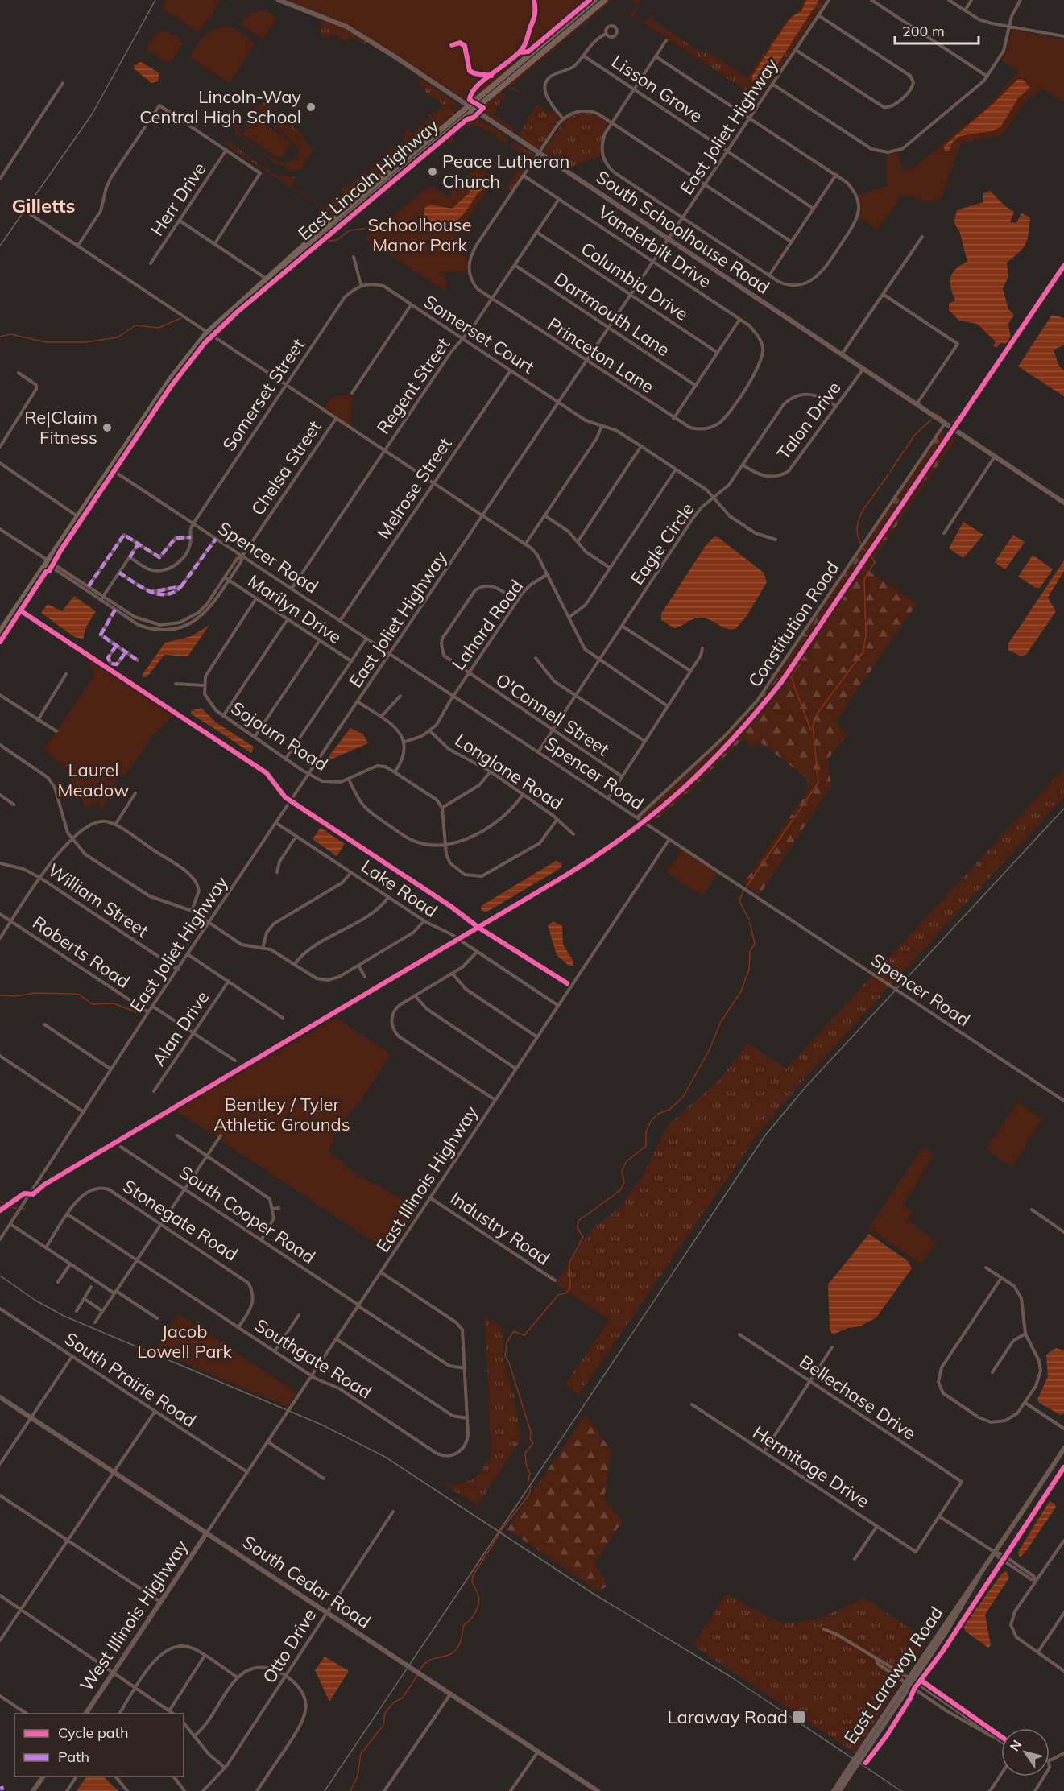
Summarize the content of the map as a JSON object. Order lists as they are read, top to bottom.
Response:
{
  "streets": {
    "main road": [
      "East Lincoln Highway",
      "South Schoolhouse Road",
      "South Cedar Road",
      "West Illinois Highway",
      "East Laraway Road"
    ],
    "street": [
      "Lisson Grove",
      "East Joliet Highway",
      "Herr Drive",
      "Vanderbilt Drive",
      "Columbia Drive",
      "Dartmouth Lane",
      "Somerset Court",
      "Princeton Lane",
      "Regent Street",
      "Somerset Street",
      "Talon Drive",
      "Chelsa Street",
      "Melrose Street",
      "Eagle Circle",
      "Spencer Road",
      "Marilyn Drive",
      "Constitution Road",
      "Lahard Road",
      "O'Connell Street",
      "Sojourn Road",
      "Longlane Road",
      "Lake Road",
      "William Street",
      "Roberts Road",
      "Alan Drive",
      "East Illinois Highway",
      "South Cooper Road",
      "Stonegate Road",
      "Industry Road",
      "Southgate Road",
      "South Prairie Road",
      "Bellechase Drive",
      "Hermitage Drive",
      "Otto Drive"
    ]
  },
  "crossings": [
    ["Lisson Grove", "East Joliet Highway"],
    ["East Joliet Highway", "South Schoolhouse Road"],
    ["East Joliet Highway", "Vanderbilt Drive"],
    ["East Joliet Highway", "Columbia Drive"],
    ["East Joliet Highway", "Dartmouth Lane"],
    ["East Joliet Highway", "Somerset Court"],
    ["East Joliet Highway", "Princeton Lane"],
    ["East Joliet Highway", "Spencer Road"],
    ["East Joliet Highway", "Sojourn Road"],
    ["East Joliet Highway", "Lake Road"],
    ["East Joliet Highway", "William Street"],
    ["East Joliet Highway", "Roberts Road"],
    ["East Lincoln Highway", "South Schoolhouse Road"],
    ["East Lincoln Highway", "Spencer Road"],
    ["South Schoolhouse Road", "Princeton Lane"],
    ["South Schoolhouse Road", "Talon Drive"],
    ["South Schoolhouse Road", "Constitution Road"],
    ["Vanderbilt Drive", "Princeton Lane"],
    ["Vanderbilt Drive", "Regent Street"],
    ["Columbia Drive", "Regent Street"],
    ["Dartmouth Lane", "Regent Street"],
    ["Somerset Court", "Regent Street"],
    ["Somerset Court", "Somerset Street"],
    ["Somerset Court", "Melrose Street"],
    ["Princeton Lane", "Regent Street"],
    ["Regent Street", "Spencer Road"],
    ["Somerset Street", "Spencer Road"],
    ["Talon Drive", "Eagle Circle"],
    ["Chelsa Street", "Spencer Road"],
    ["Melrose Street", "Spencer Road"],
    ["Eagle Circle", "Spencer Road"],
    ["Eagle Circle", "O'Connell Street"],
    ["Spencer Road", "Constitution Road"],
    ["Spencer Road", "Lahard Road"],
    ["Spencer Road", "East Illinois Highway"],
    ["Lahard Road", "O'Connell Street"],
    ["Lahard Road", "Longlane Road"],
    ["Lake Road", "East Illinois Highway"],
    ["East Illinois Highway", "South Cooper Road"],
    ["East Illinois Highway", "Industry Road"],
    ["East Illinois Highway", "Southgate Road"],
    ["East Illinois Highway", "South Prairie Road"],
    ["East Illinois Highway", "South Cedar Road"],
    ["East Illinois Highway", "West Illinois Highway"],
    ["Stonegate Road", "Southgate Road"],
    ["Bellechase Drive", "Hermitage Drive"],
    ["South Cedar Road", "West Illinois Highway"],
    ["South Cedar Road", "Otto Drive"]
  ],
  "districts": ["Gilletts"],
  "parks": [
    "Schoolhouse Manor Park",
    "Laurel Meadow",
    "Bentley / Tyler Athletic Grounds",
    "Jacob Lowell Park"
  ],
  "places": {
    "other": ["Lincoln-Way Central High School", "Peace Lutheran Church", "Re|Claim Fitness"],
    "transit": ["Laraway Road"]
  },
  "legend": ["Cycle path", "Path"],
  "scale_bar": "200 m",
  "north": "top left"
}
